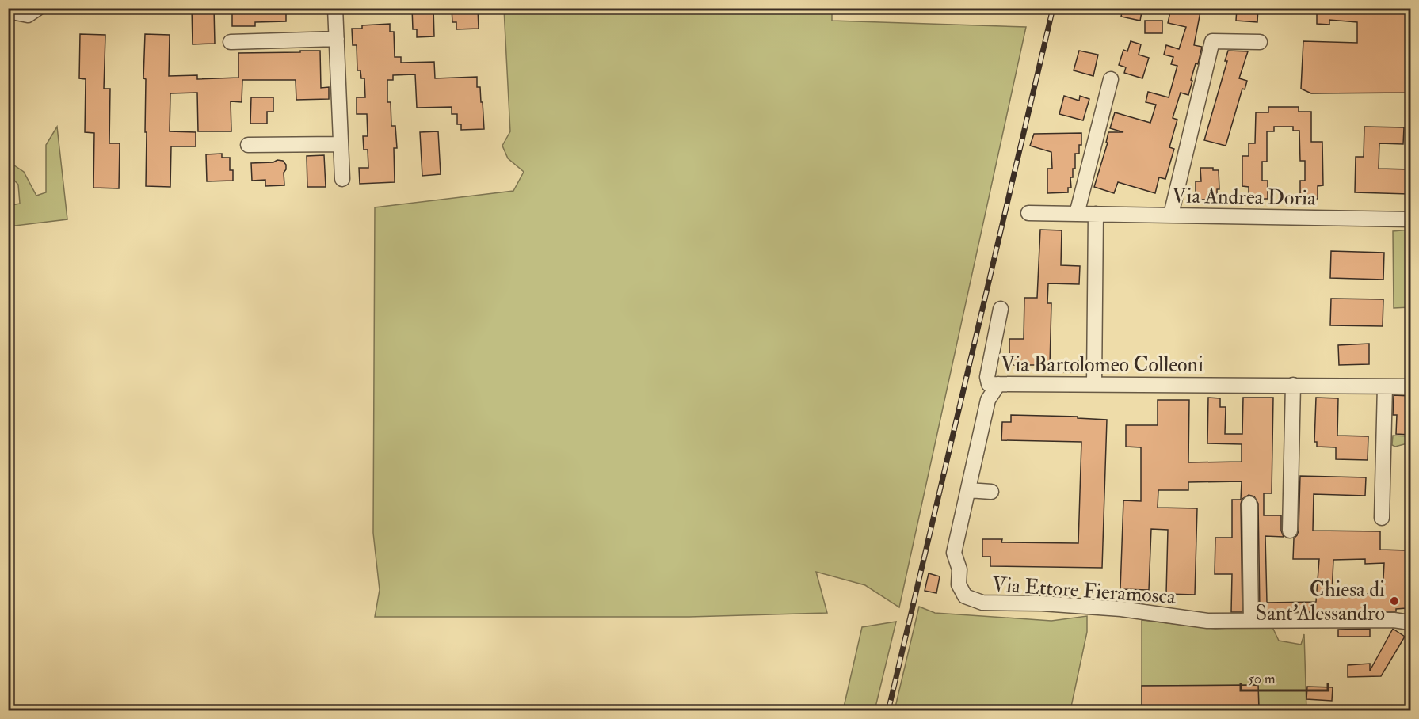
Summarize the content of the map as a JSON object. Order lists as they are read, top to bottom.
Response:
{
  "streets": {
    "street": ["Via Andrea Doria", "Via Bartolomeo Colleoni", "Via Ettore Fieramosca"]
  },
  "crossings": [
    ["Via Bartolomeo Colleoni", "Via Ettore Fieramosca"]
  ],
  "places": ["Chiesa di Sant'Alessandro"],
  "scale_bar": "50 m"
}
